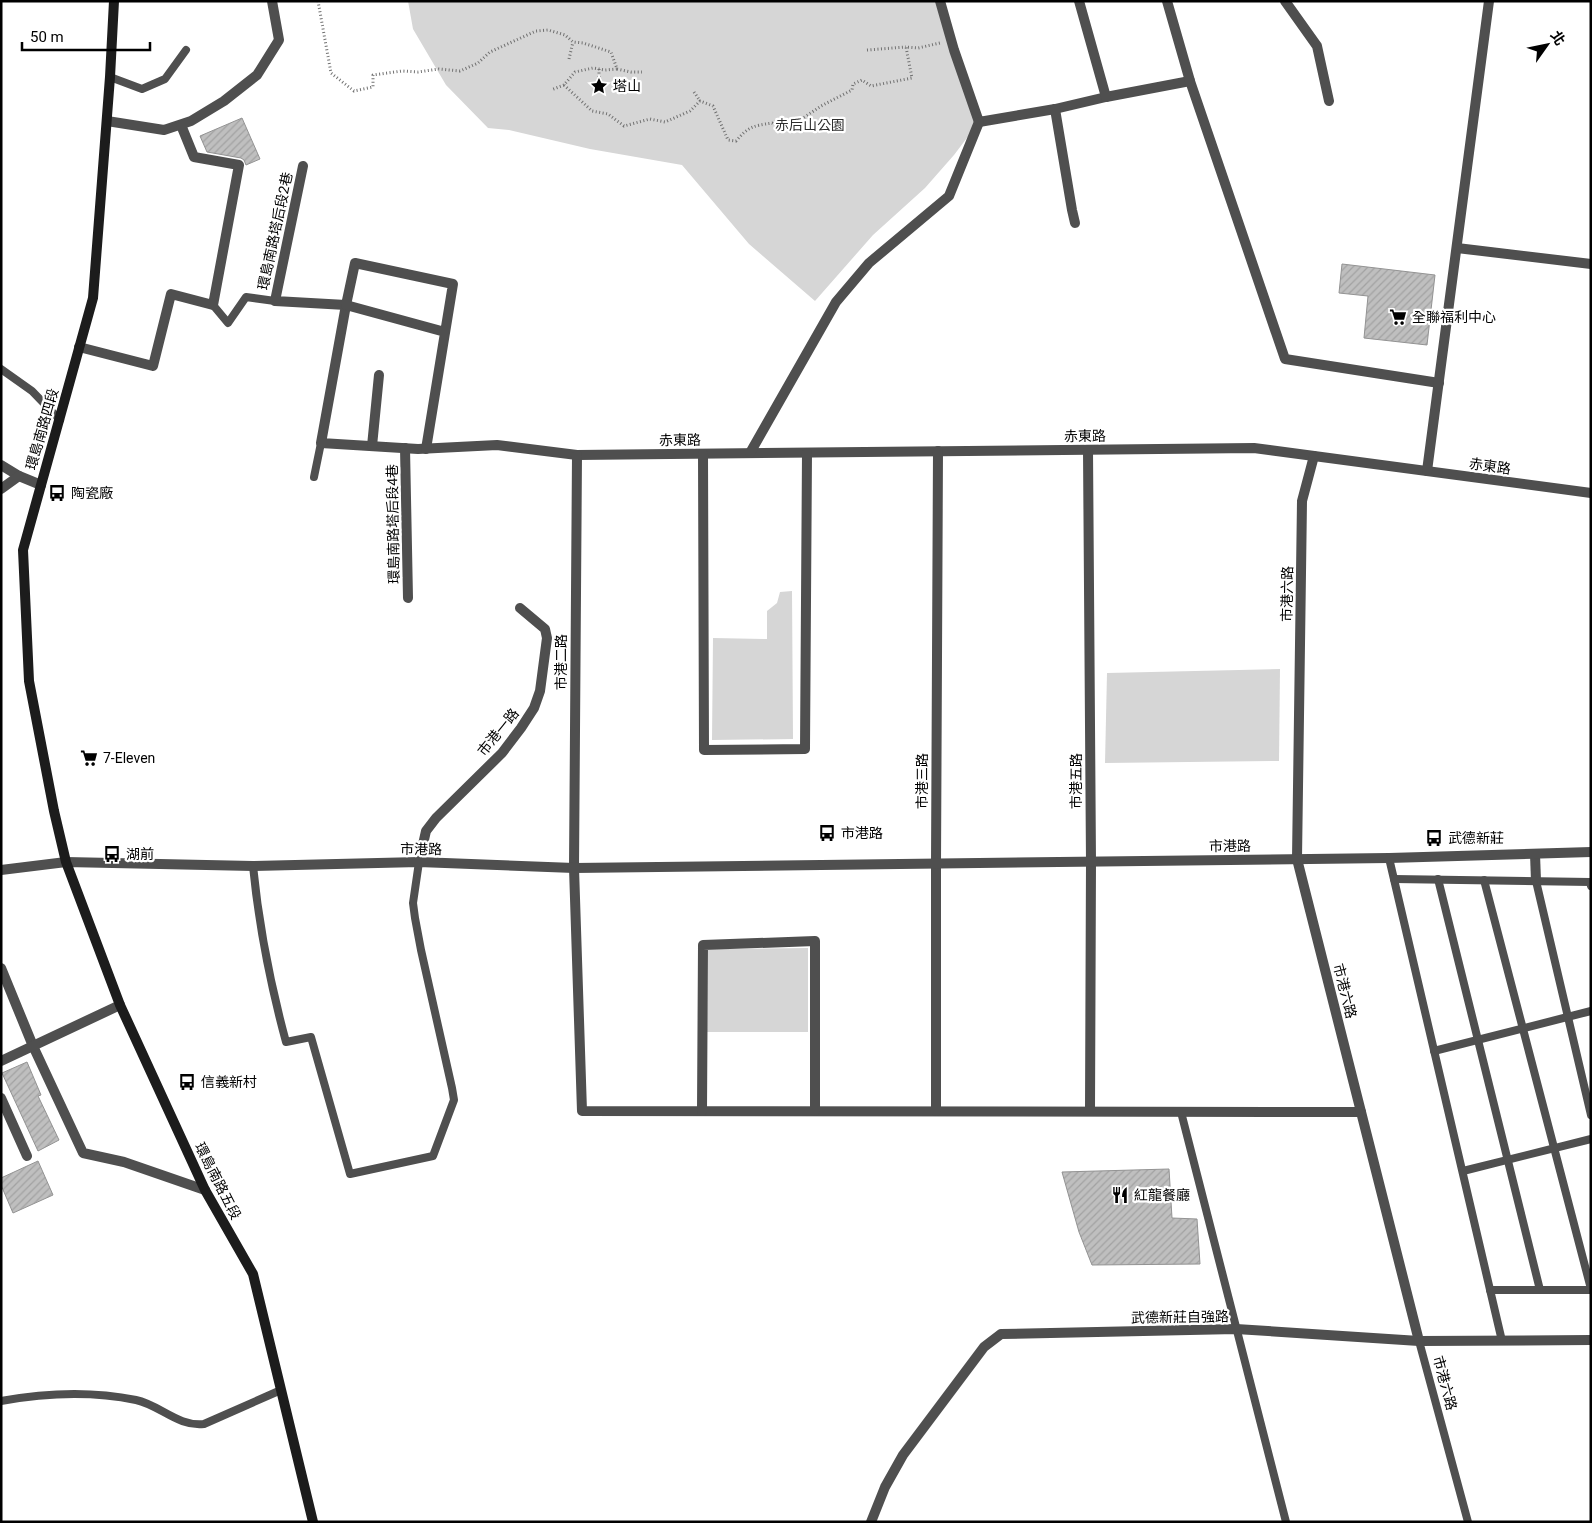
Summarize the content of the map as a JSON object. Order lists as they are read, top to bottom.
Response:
{
  "streets": {
    "main road": ["環島南路四段", "環島南路五段"],
    "street": [
      "環島南路塔后段2巷",
      "赤東路",
      "環島南路塔后段4巷",
      "市港六路",
      "市港二路",
      "市港一路",
      "市港三路",
      "市港五路",
      "市港路",
      "武德新莊自強路"
    ]
  },
  "crossings": [
    ["環島南路四段", "市港路"],
    ["環島南路四段", "環島南路五段"],
    ["赤東路", "環島南路塔后段4巷"],
    ["赤東路", "市港六路"],
    ["赤東路", "市港二路"],
    ["赤東路", "市港三路"],
    ["赤東路", "市港五路"],
    ["市港六路", "市港路"],
    ["市港六路", "武德新莊自強路"],
    ["市港二路", "市港路"],
    ["市港一路", "市港路"],
    ["市港三路", "市港路"],
    ["市港五路", "市港路"],
    ["市港路", "環島南路五段"]
  ],
  "parks": ["赤后山公園"],
  "places": {
    "place": ["塔山"],
    "supermarket": ["全聯福利中心", "7-Eleven"],
    "bus stop": [
      "陶瓷廠",
      "市港路",
      "武德新莊",
      "湖前",
      "信義新村"
    ],
    "restaurant": ["紅龍餐廳"]
  },
  "scale_bar": "50 m",
  "north": "top right"
}
